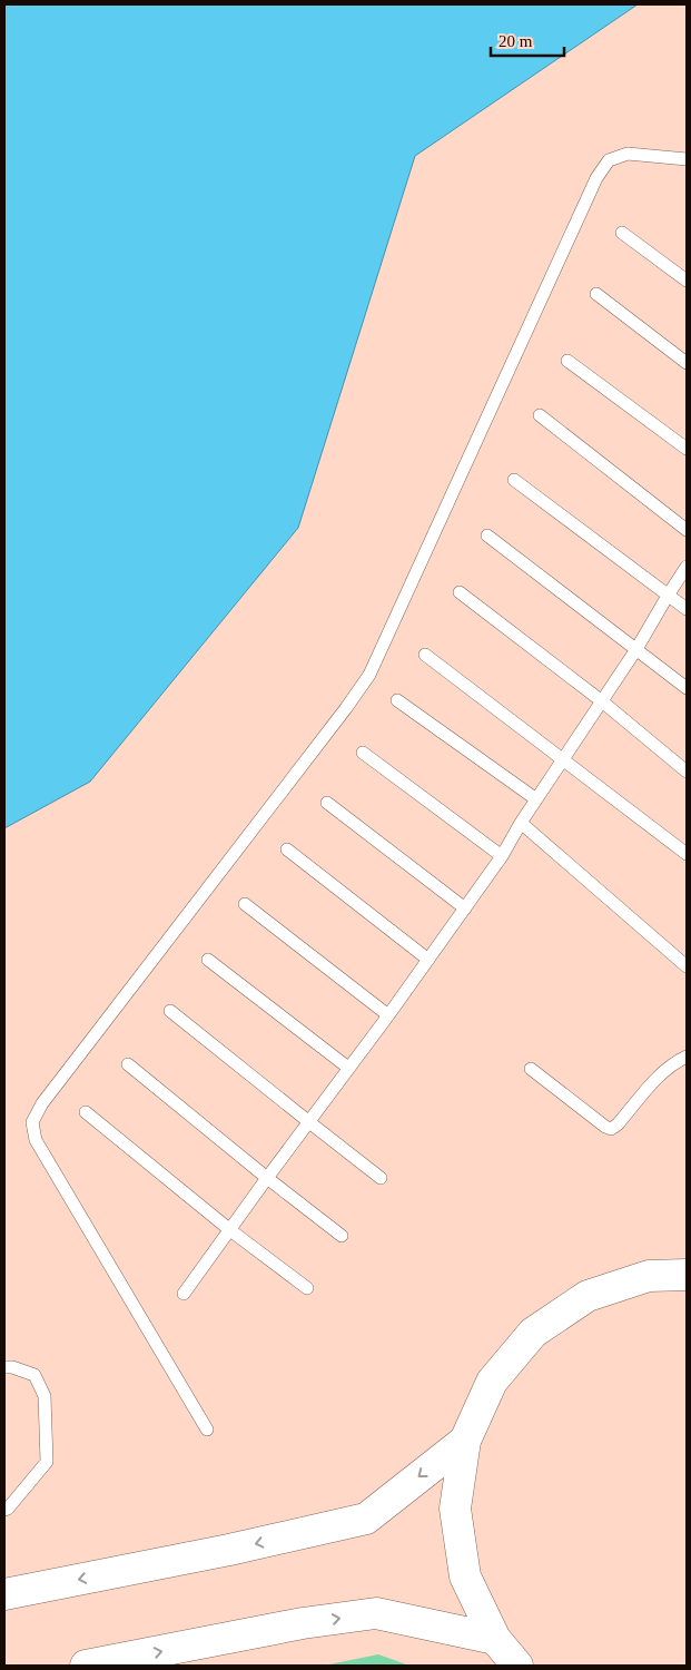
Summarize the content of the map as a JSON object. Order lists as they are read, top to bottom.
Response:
{
  "scale_bar": "20 m"
}
